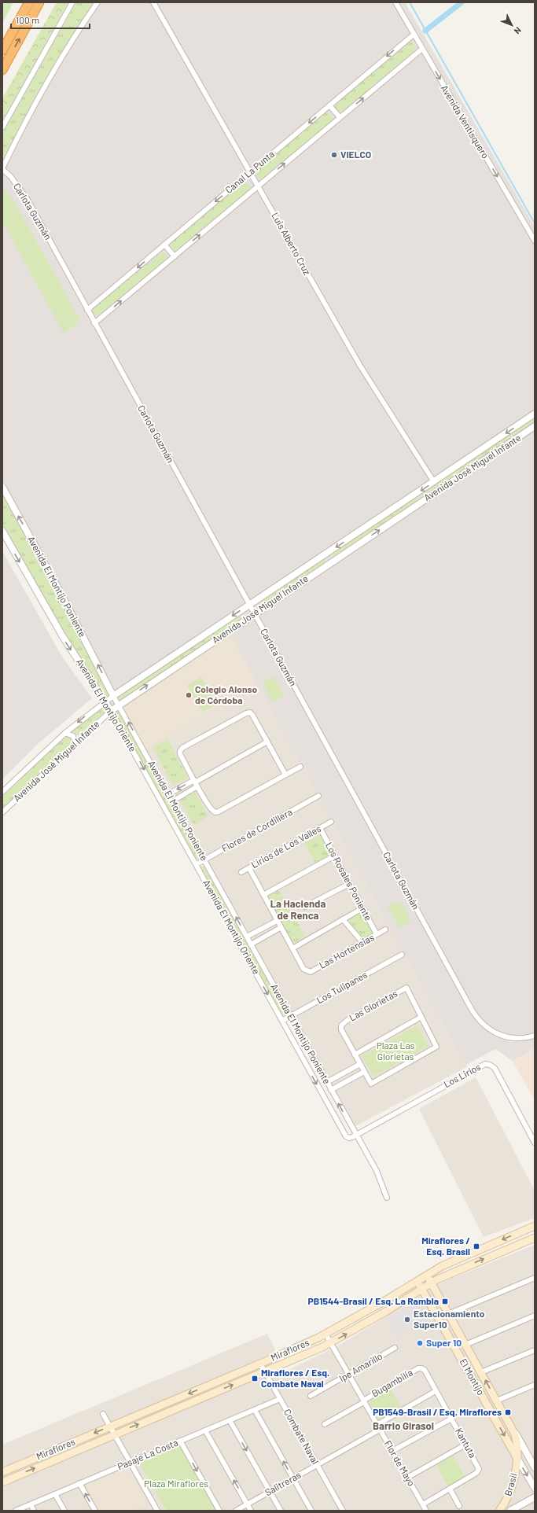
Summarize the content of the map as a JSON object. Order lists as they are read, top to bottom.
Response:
{
  "streets": {
    "main road": ["Miraflores", "El Montijo", "Brasil"],
    "street": [
      "Avenida Ventisquero",
      "Canal La Punta",
      "Carlota Guzmán",
      "Luis Alberto Cruz",
      "Avenida José Miguel Infante",
      "Avenida El Montijo Poniente",
      "Avenida El Montijo Oriente",
      "Flores de Cordillera",
      "Lirios de Los Valles",
      "Los Rosales Poniente",
      "Las Hortensias",
      "Los Tulipanes",
      "Las Glorietas",
      "Los Lirios",
      "Ipe Amarillo",
      "Bugambilia",
      "Combate Naval",
      "Kantuta",
      "Pasaje La Costa",
      "Flor de Mayo",
      "Salitreras"
    ]
  },
  "crossings": [
    ["Avenida Ventisquero", "Canal La Punta"],
    ["Canal La Punta", "Carlota Guzmán"],
    ["Canal La Punta", "Luis Alberto Cruz"],
    ["Carlota Guzmán", "Avenida José Miguel Infante"],
    ["Luis Alberto Cruz", "Avenida José Miguel Infante"],
    ["Avenida José Miguel Infante", "Avenida El Montijo Poniente"],
    ["Avenida José Miguel Infante", "Avenida El Montijo Oriente"],
    ["Avenida El Montijo Poniente", "Avenida El Montijo Oriente"],
    ["Avenida El Montijo Poniente", "Flores de Cordillera"],
    ["Avenida El Montijo Poniente", "Los Tulipanes"],
    ["Avenida El Montijo Poniente", "Los Lirios"],
    ["Avenida El Montijo Oriente", "Flores de Cordillera"],
    ["Avenida El Montijo Oriente", "Los Tulipanes"],
    ["Avenida El Montijo Oriente", "Los Lirios"],
    ["Lirios de Los Valles", "Los Rosales Poniente"],
    ["Los Rosales Poniente", "Las Hortensias"],
    ["Miraflores", "El Montijo"],
    ["Miraflores", "Combate Naval"],
    ["Miraflores", "Flor de Mayo"],
    ["Ipe Amarillo", "Flor de Mayo"],
    ["El Montijo", "Brasil"],
    ["Bugambilia", "Kantuta"],
    ["Bugambilia", "Flor de Mayo"],
    ["Combate Naval", "Pasaje La Costa"],
    ["Combate Naval", "Salitreras"],
    ["Flor de Mayo", "Salitreras"]
  ],
  "one_way": ["Avenida Ventisquero", "Avenida El Montijo Poniente", "Avenida El Montijo Oriente"],
  "districts": ["La Hacienda de Renca", "Barrio Girasol"],
  "parks": ["Plaza Las Glorietas", "Plaza Miraflores"],
  "places": {
    "other": [
      "VIELCO",
      "Colegio Alonso de Córdoba",
      "Estacionamiento Super10",
      "Super 10"
    ],
    "transit": [
      "Miraflores / Esq. Brasil",
      "PB1544-Brasil / Esq. La Rambla",
      "Miraflores / Esq. Combate Naval",
      "PB1549-Brasil / Esq. Miraflores"
    ]
  },
  "scale_bar": "100 m",
  "north": "bottom right"
}
